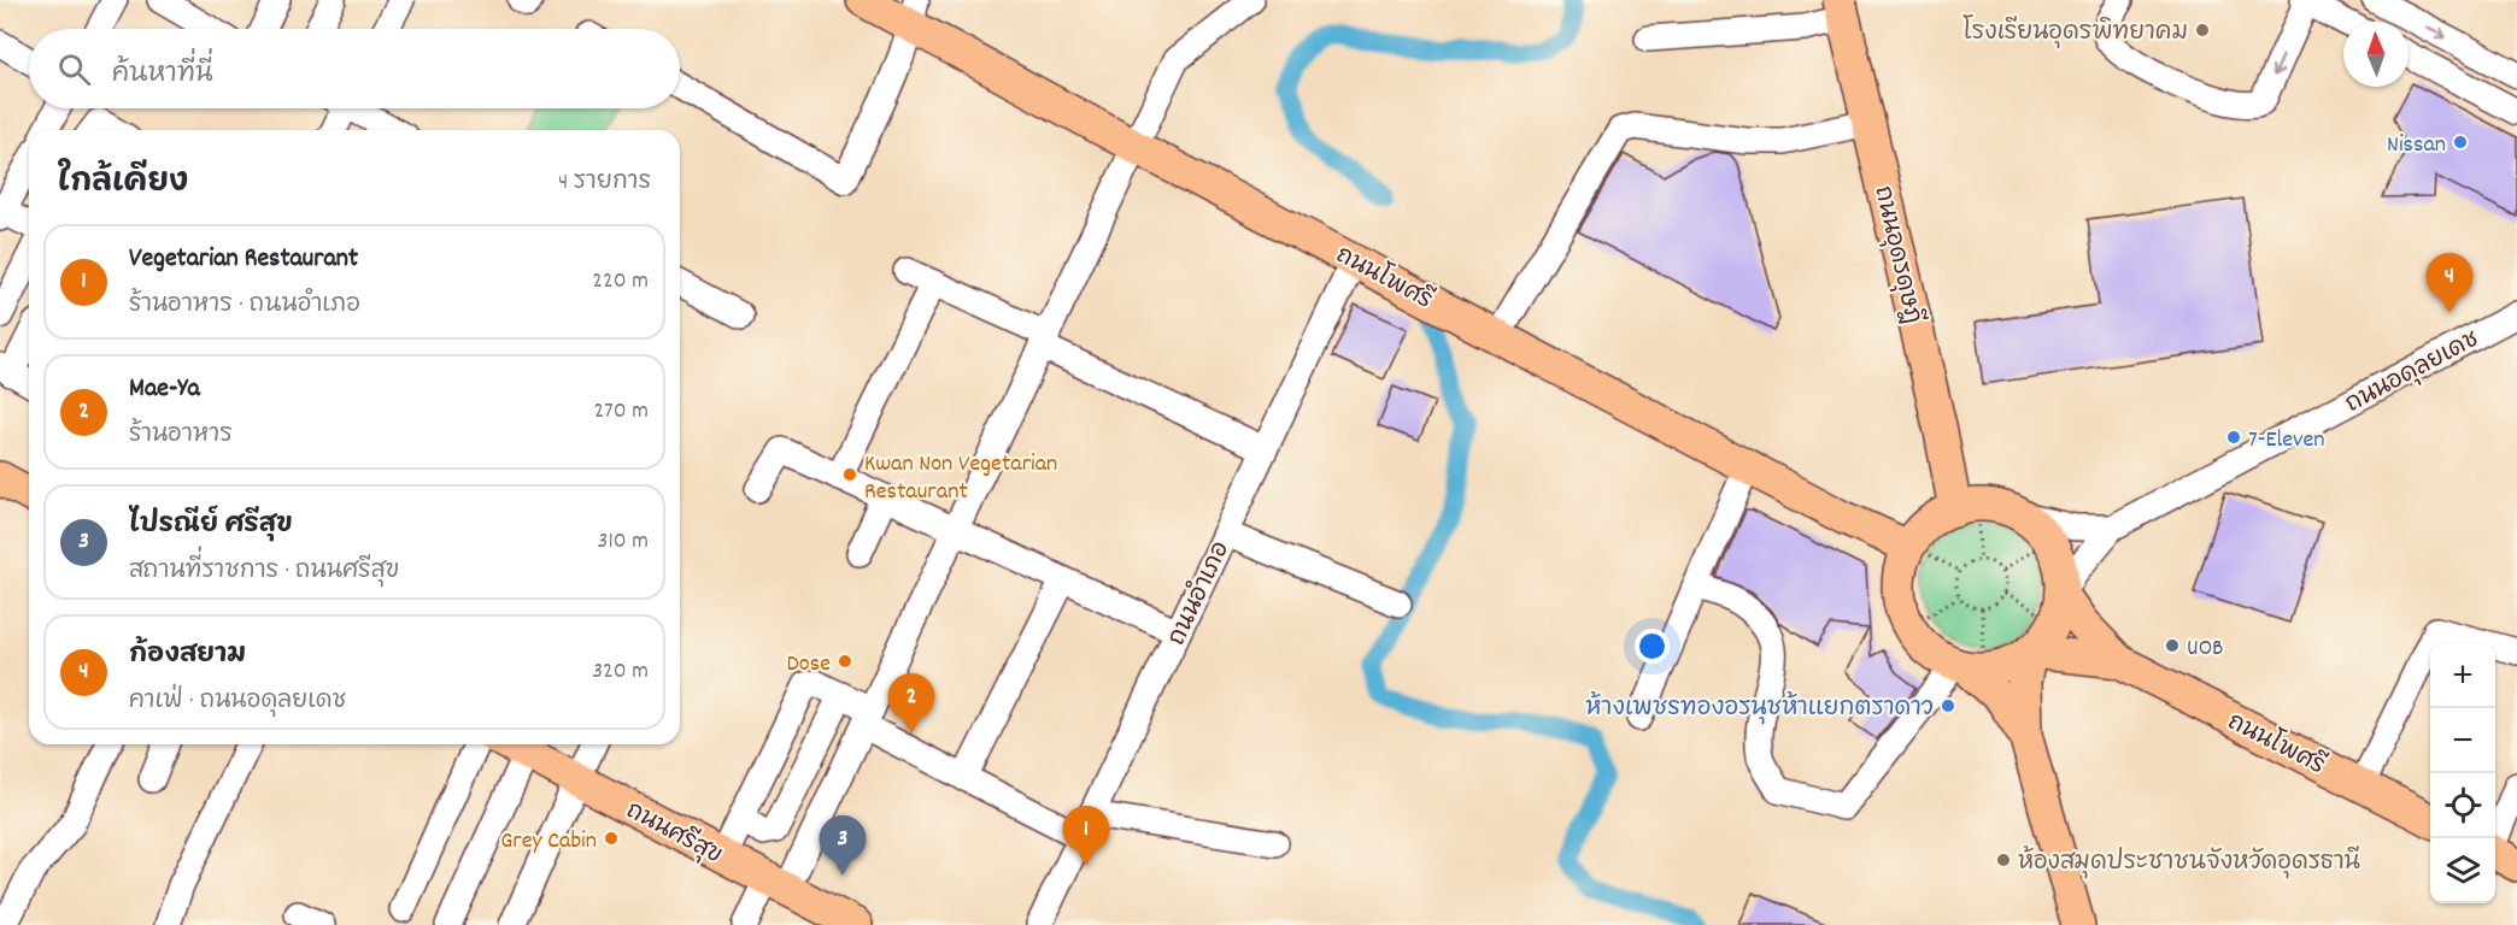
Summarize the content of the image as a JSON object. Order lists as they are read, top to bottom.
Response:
{
  "streets": {
    "main road": ["ถนนอุดรดุษฎี", "ถนนโพศรี", "ถนนศรีสุข"],
    "street": ["ถนนอดุลยเดช", "ถนนอำเภอ"]
  },
  "crossings": [
    ["ถนนโพศรี", "ถนนอดุลยเดช"],
    ["ถนนโพศรี", "ถนนอำเภอ"]
  ],
  "places": [
    "โรงเรียนอุดรพิทยาคม",
    "Nissan",
    "7-Eleven",
    "Kwan Non Vegetarian Restaurant",
    "UOB",
    "Dose",
    "ห้างเพชรทองอรนุชห้าแยกตราดาว",
    "Grey Cabin",
    "ห้องสมุดประชาชนจังหวัดอุดรธานี"
  ],
  "north": "top",
  "page": {
    "search": "ค้นหาที่นี่",
    "heading": ["ใกล้เคียง", "4 รายการ"],
    "list": [
      {
        "mark": "1",
        "name": "Vegetarian Restaurant",
        "note": "ร้านอาหาร · ถนนอำเภอ",
        "value": "220 m"
      },
      {
        "mark": "2",
        "name": "Mae-Ya",
        "note": "ร้านอาหาร",
        "value": "270 m"
      },
      {
        "mark": "3",
        "name": "ไปรณีย์ ศรีสุข",
        "note": "สถานที่ราชการ · ถนนศรีสุข",
        "value": "310 m"
      },
      {
        "mark": "4",
        "name": "ก้องสยาม",
        "note": "คาเฟ่ · ถนนอดุลยเดช",
        "value": "320 m"
      }
    ],
    "pins": [
      "4",
      "2",
      "1",
      "3"
    ],
    "map_buttons": ["+", "−"]
  }
}
